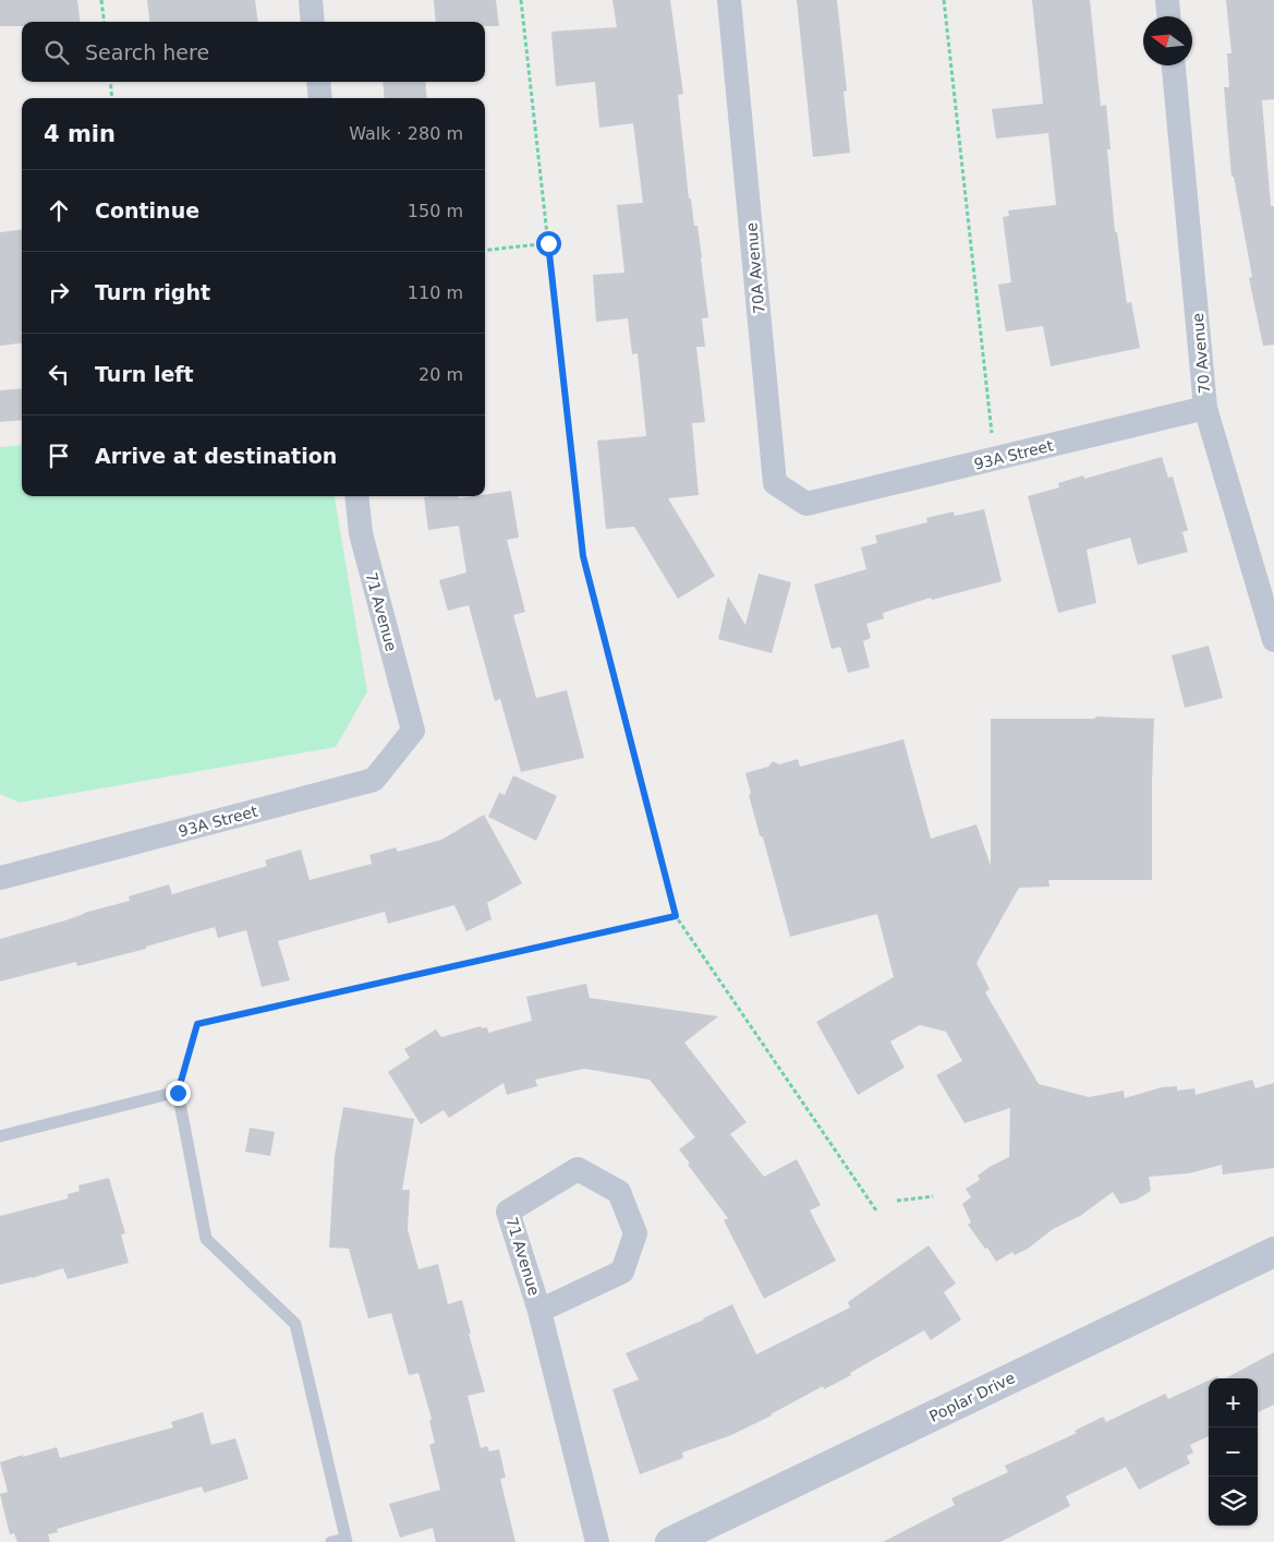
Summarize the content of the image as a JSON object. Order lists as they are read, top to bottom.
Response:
{
  "streets": {
    "street": [
      "70A Avenue",
      "70 Avenue",
      "93A Street",
      "71 Avenue",
      "Poplar Drive"
    ]
  },
  "crossings": [
    ["70A Avenue", "93A Street"],
    ["70 Avenue", "93A Street"],
    ["93A Street", "71 Avenue"]
  ],
  "north": "left",
  "page": {
    "search": "Search here",
    "heading": ["4 min", "Walk · 280 m"],
    "list": [
      ["Continue", "150 m"],
      ["Turn right", "110 m"],
      ["Turn left", "20 m"],
      "Arrive at destination"
    ],
    "map_buttons": ["+", "−"]
  }
}
